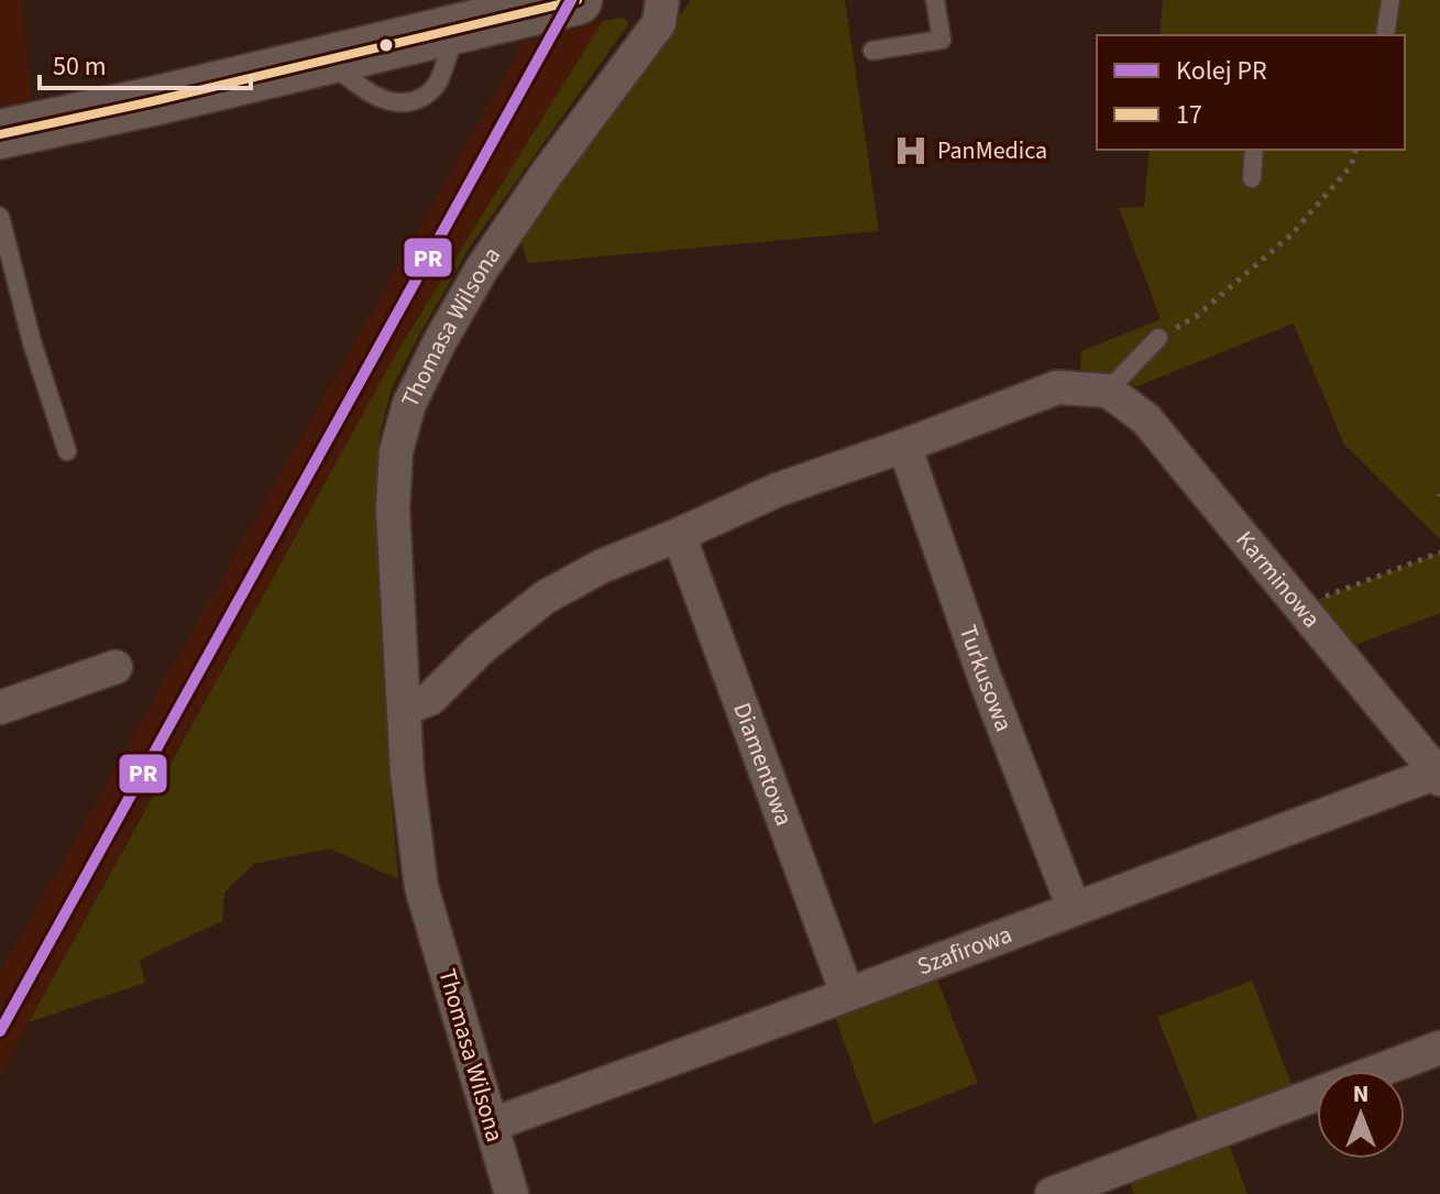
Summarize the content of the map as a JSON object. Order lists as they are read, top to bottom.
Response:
{
  "streets": {
    "street": [
      "Thomasa Wilsona",
      "Karminowa",
      "Turkusowa",
      "Diamentowa",
      "Szafirowa"
    ]
  },
  "crossings": [
    ["Thomasa Wilsona", "Szafirowa"],
    ["Karminowa", "Szafirowa"],
    ["Turkusowa", "Szafirowa"],
    ["Diamentowa", "Szafirowa"]
  ],
  "places": {
    "hospital": ["PanMedica"]
  },
  "lines": ["rail line PR", "transit line 17"],
  "legend": ["Kolej PR", "17"],
  "scale_bar": "50 m",
  "north": "top"
}
